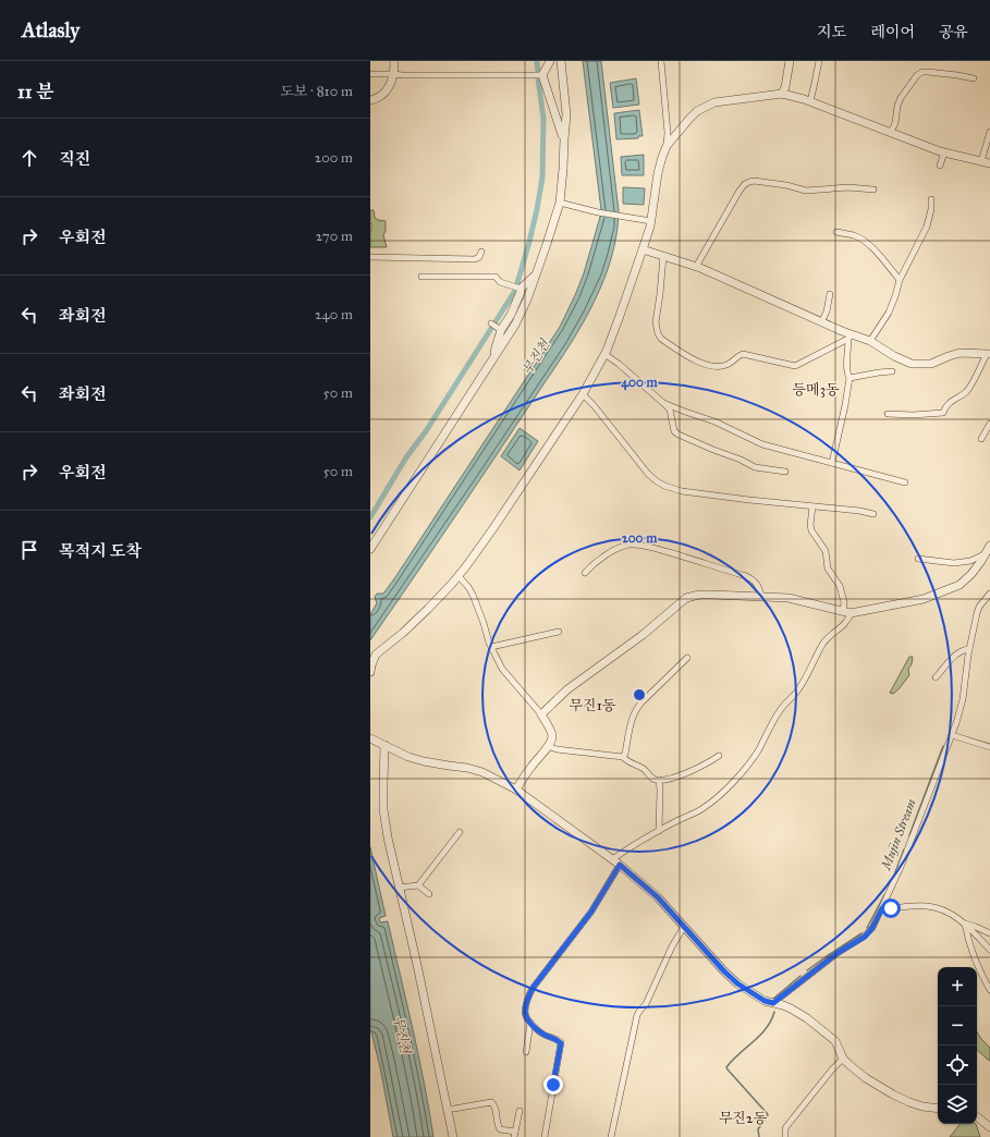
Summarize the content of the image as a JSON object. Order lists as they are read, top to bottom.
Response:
{
  "districts": ["등메3동", "무진1동", "무진2동"],
  "water": ["무진천", "Mujin Stream"],
  "page": {
    "header": "Atlasly",
    "nav": ["지도", "레이어", "공유"],
    "heading": ["11 분", "도보 · 810 m"],
    "list": [
      ["직진", "200 m"],
      ["우회전", "270 m"],
      ["좌회전", "240 m"],
      ["좌회전", "50 m"],
      ["우회전", "50 m"],
      "목적지 도착"
    ],
    "map_buttons": ["+", "−"]
  },
  "rings": ["400 m", "200 m"]
}
